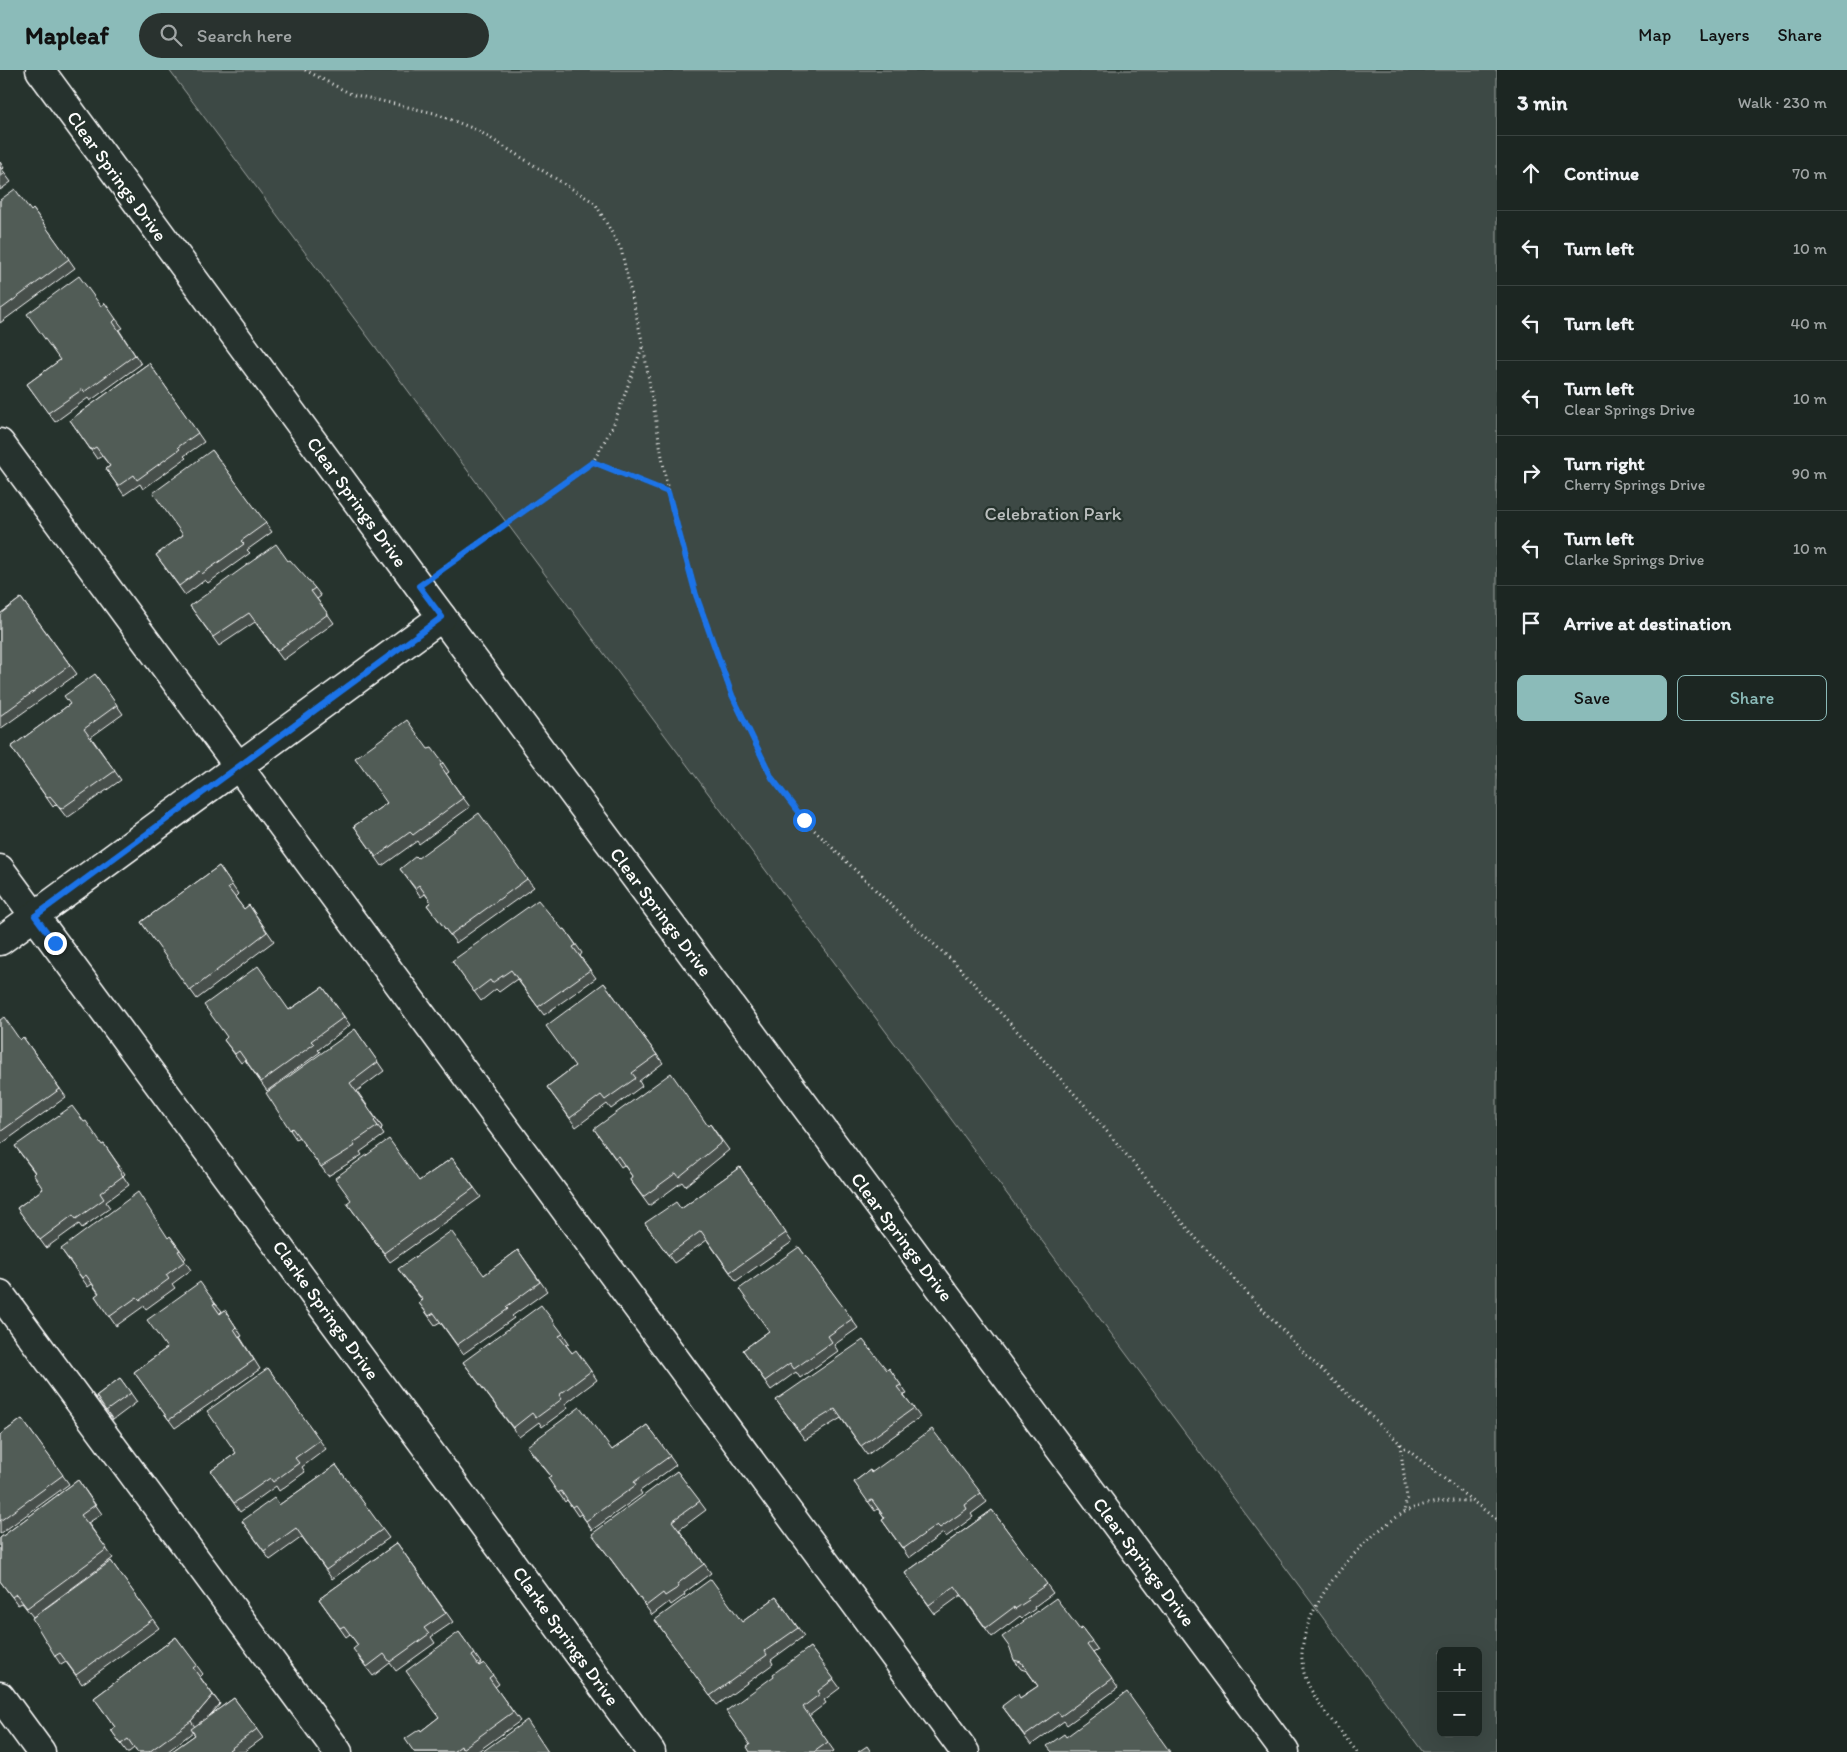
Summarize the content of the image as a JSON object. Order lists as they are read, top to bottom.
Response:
{
  "streets": {
    "street": ["Clear Springs Drive", "Clarke Springs Drive"]
  },
  "parks": ["Celebration Park"],
  "page": {
    "header": "Mapleaf",
    "search": "Search here",
    "nav": ["Map", "Layers", "Share"],
    "heading": ["3 min", "Walk · 230 m"],
    "list": [
      ["Continue", "70 m"],
      ["Turn left", "10 m"],
      ["Turn left", "40 m"],
      ["Turn left", "Clear Springs Drive", "10 m"],
      ["Turn right", "Cherry Springs Drive", "90 m"],
      ["Turn left", "Clarke Springs Drive", "10 m"],
      "Arrive at destination"
    ],
    "buttons": ["Save", "Share"],
    "map_buttons": ["+", "−"]
  }
}
